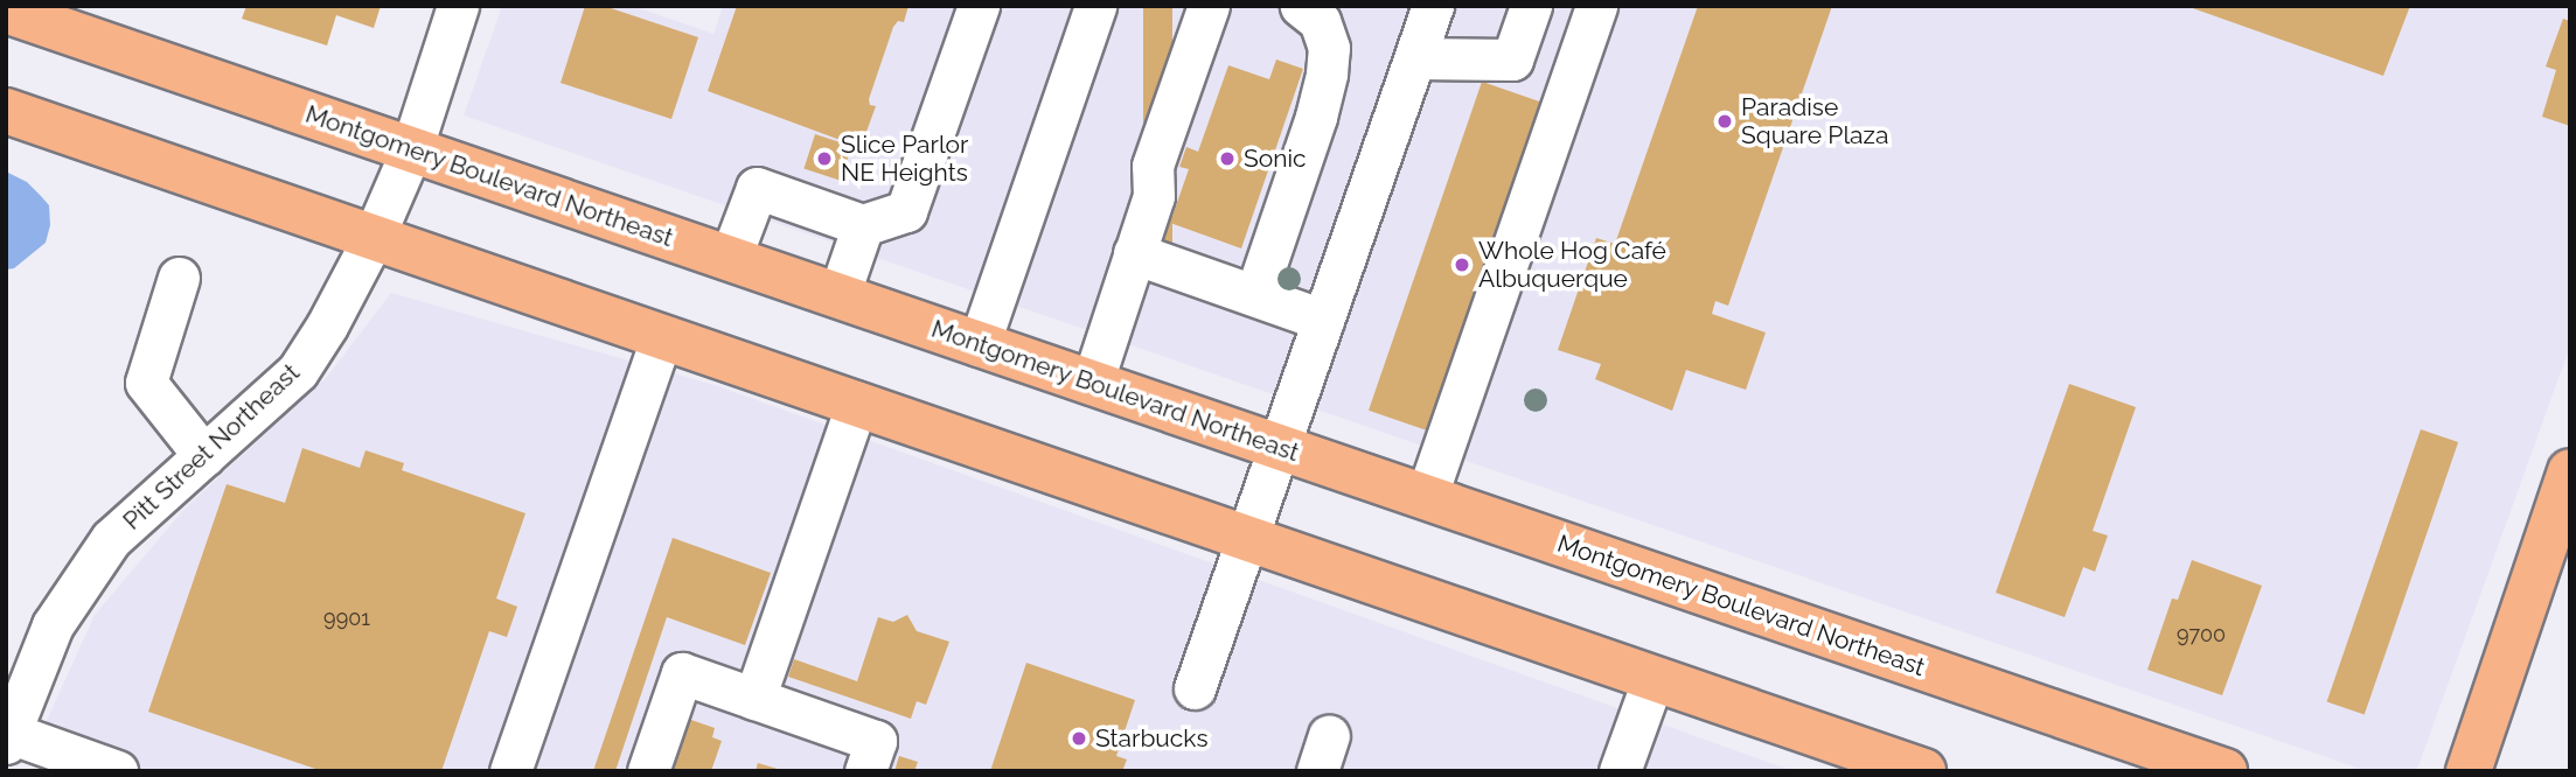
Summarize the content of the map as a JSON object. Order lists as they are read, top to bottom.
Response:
{
  "streets": {
    "main road": ["Montgomery Boulevard Northeast"],
    "street": ["Pitt Street Northeast"]
  },
  "crossings": [
    ["Montgomery Boulevard Northeast", "Pitt Street Northeast"]
  ],
  "places": [
    "Paradise Square Plaza",
    "Slice Parlor NE Heights",
    "Sonic",
    "Whole Hog Café Albuquerque",
    "Starbucks"
  ],
  "house_numbers": ["9901", "9700"]
}
